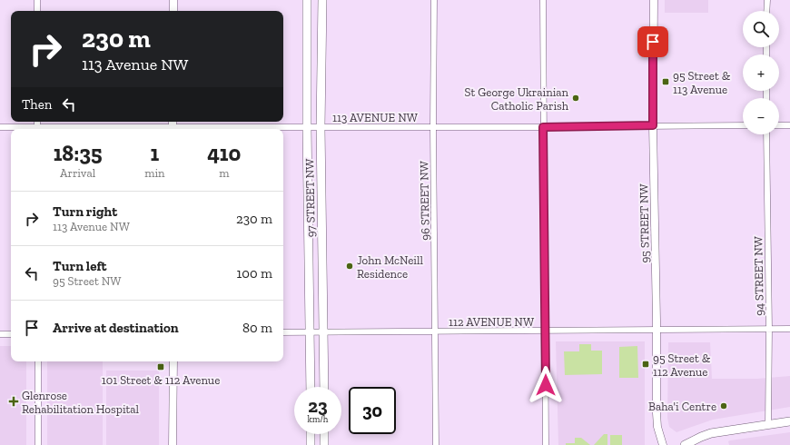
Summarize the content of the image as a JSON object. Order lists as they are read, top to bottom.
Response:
{
  "streets": {
    "main road": ["97 STREET NW"],
    "street": [
      "113 AVENUE NW",
      "96 STREET NW",
      "95 STREET NW",
      "94 STREET NW",
      "112 AVENUE NW"
    ]
  },
  "crossings": [
    ["113 AVENUE NW", "97 STREET NW"],
    ["113 AVENUE NW", "96 STREET NW"],
    ["113 AVENUE NW", "95 STREET NW"],
    ["97 STREET NW", "112 AVENUE NW"],
    ["96 STREET NW", "112 AVENUE NW"],
    ["95 STREET NW", "112 AVENUE NW"],
    ["94 STREET NW", "112 AVENUE NW"]
  ],
  "places": {
    "transit": ["95 Street & 113 Avenue", "95 Street & 112 Avenue", "101 Street & 112 Avenue"],
    "other": ["St George Ukrainian Catholic Parish", "John McNeill Residence", "Baha'i Centre"],
    "health": ["Glenrose Rehabilitation Hospital"]
  },
  "page": {
    "map_buttons": ["+", "−"],
    "turn": ["230 m", "113 Avenue NW"],
    "then": "Then",
    "eta": [
      "18:35",
      "Arrival",
      "1",
      "min",
      "410",
      "m"
    ],
    "list": [
      {
        "name": "Turn right",
        "note": "113 Avenue NW",
        "value": "230 m"
      },
      {
        "name": "Turn left",
        "note": "95 Street NW",
        "value": "100 m"
      },
      {
        "name": "Arrive at destination",
        "value": "80 m"
      }
    ],
    "speed": "23 km/h",
    "limit": "30"
  }
}
